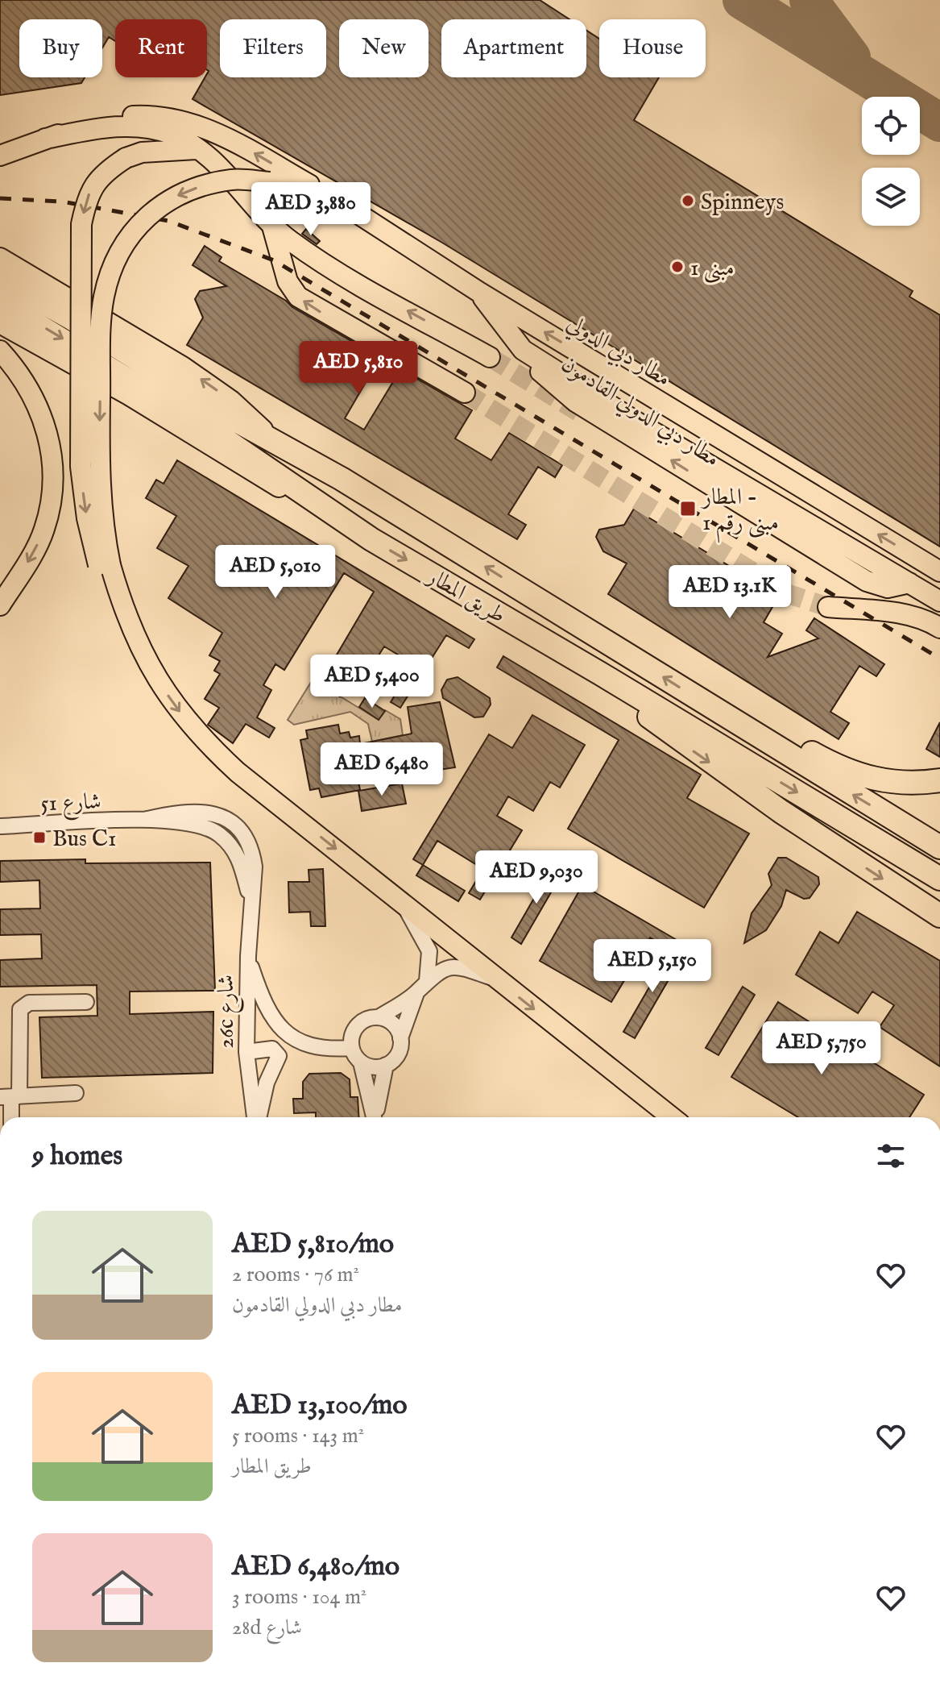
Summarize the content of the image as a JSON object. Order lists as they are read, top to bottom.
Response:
{
  "streets": {
    "highway": ["طريق المطار"],
    "main road": ["مطار دبي الدولي", "مطار دبي الدولي القادمون"],
    "street": ["شارع 51", "26c شارع"]
  },
  "crossings": [
    ["مطار دبي الدولي", "مطار دبي الدولي القادمون"],
    ["شارع 51", "26c شارع"]
  ],
  "places": {
    "other": ["Spinneys", "مبنى 1"],
    "transit": ["المطار - مبنى رقم 1", "Bus C1"]
  },
  "page": {
    "chip": [
      "Buy",
      "Rent",
      "Filters",
      "New",
      "Apartment",
      "House"
    ],
    "price": [
      "AED 3,880",
      "AED 5,810",
      "AED 5,010",
      "AED 13.1K",
      "AED 5,400",
      "AED 6,480",
      "AED 9,030",
      "AED 5,150",
      "AED 5,750"
    ],
    "heading": "9 homes",
    "list": [
      {
        "name": "AED 5,810/mo",
        "note": "2 rooms · 76 m² · مطار دبي الدولي القادمون"
      },
      {
        "name": "AED 13,100/mo",
        "note": "5 rooms · 143 m² · طريق المطار"
      },
      {
        "name": "AED 6,480/mo",
        "note": "3 rooms · 104 m² · 28d شارع"
      }
    ]
  }
}
